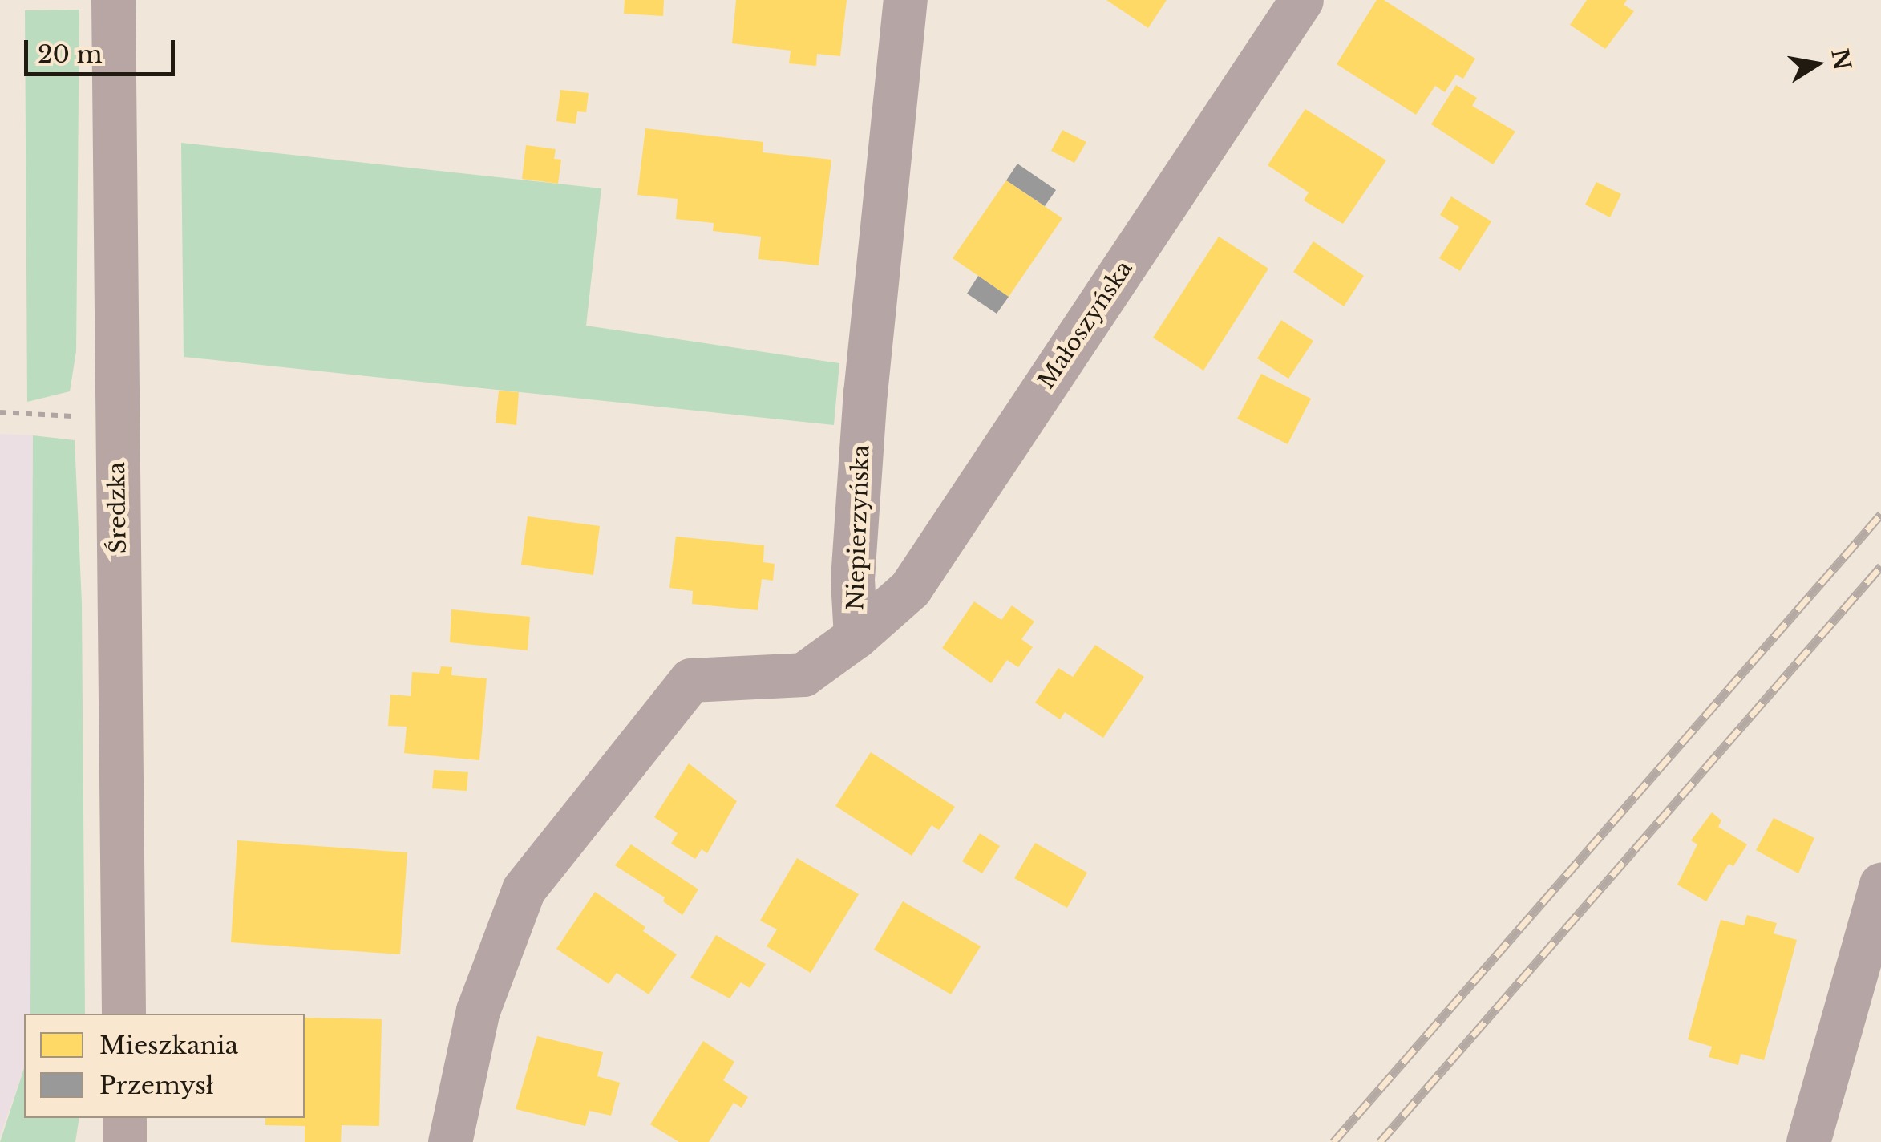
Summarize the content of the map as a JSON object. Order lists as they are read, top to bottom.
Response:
{
  "streets": {
    "main road": ["Średzka"],
    "street": ["Małoszyńska", "Niepierzyńska"]
  },
  "crossings": [
    ["Małoszyńska", "Niepierzyńska"]
  ],
  "legend": ["Mieszkania", "Przemysł"],
  "scale_bar": "20 m",
  "north": "right"
}
